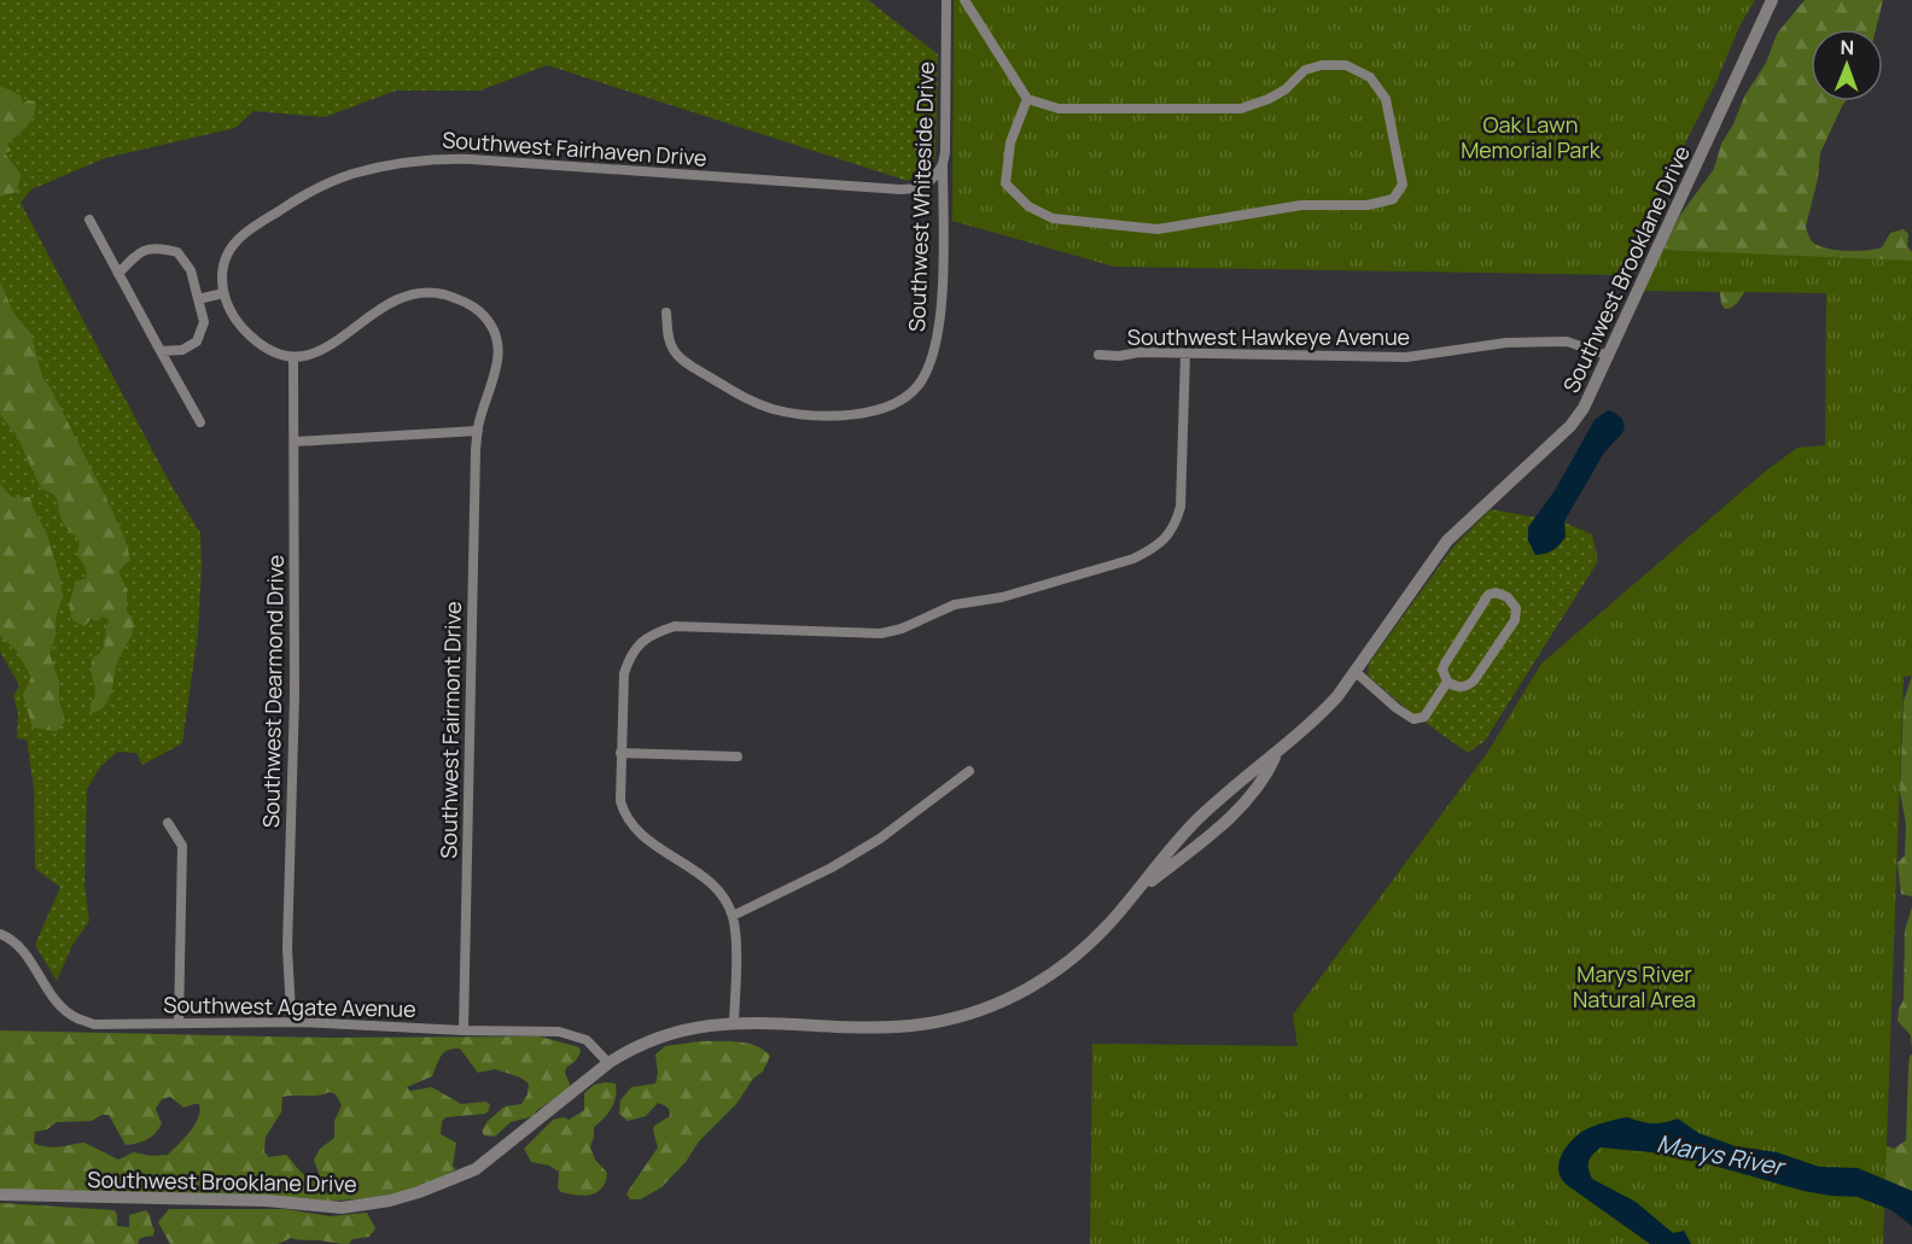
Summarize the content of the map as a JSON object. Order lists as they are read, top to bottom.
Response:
{
  "streets": {
    "street": [
      "Southwest Fairhaven Drive",
      "Southwest Whiteside Drive",
      "Southwest Brooklane Drive",
      "Southwest Hawkeye Avenue",
      "Southwest Dearmond Drive",
      "Southwest Fairmont Drive",
      "Southwest Agate Avenue"
    ]
  },
  "crossings": [
    ["Southwest Fairhaven Drive", "Southwest Whiteside Drive"],
    ["Southwest Brooklane Drive", "Southwest Hawkeye Avenue"],
    ["Southwest Brooklane Drive", "Southwest Agate Avenue"],
    ["Southwest Dearmond Drive", "Southwest Agate Avenue"],
    ["Southwest Fairmont Drive", "Southwest Agate Avenue"]
  ],
  "water": ["Marys River"],
  "parks": ["Oak Lawn Memorial Park", "Marys River Natural Area"],
  "north": "top"
}
